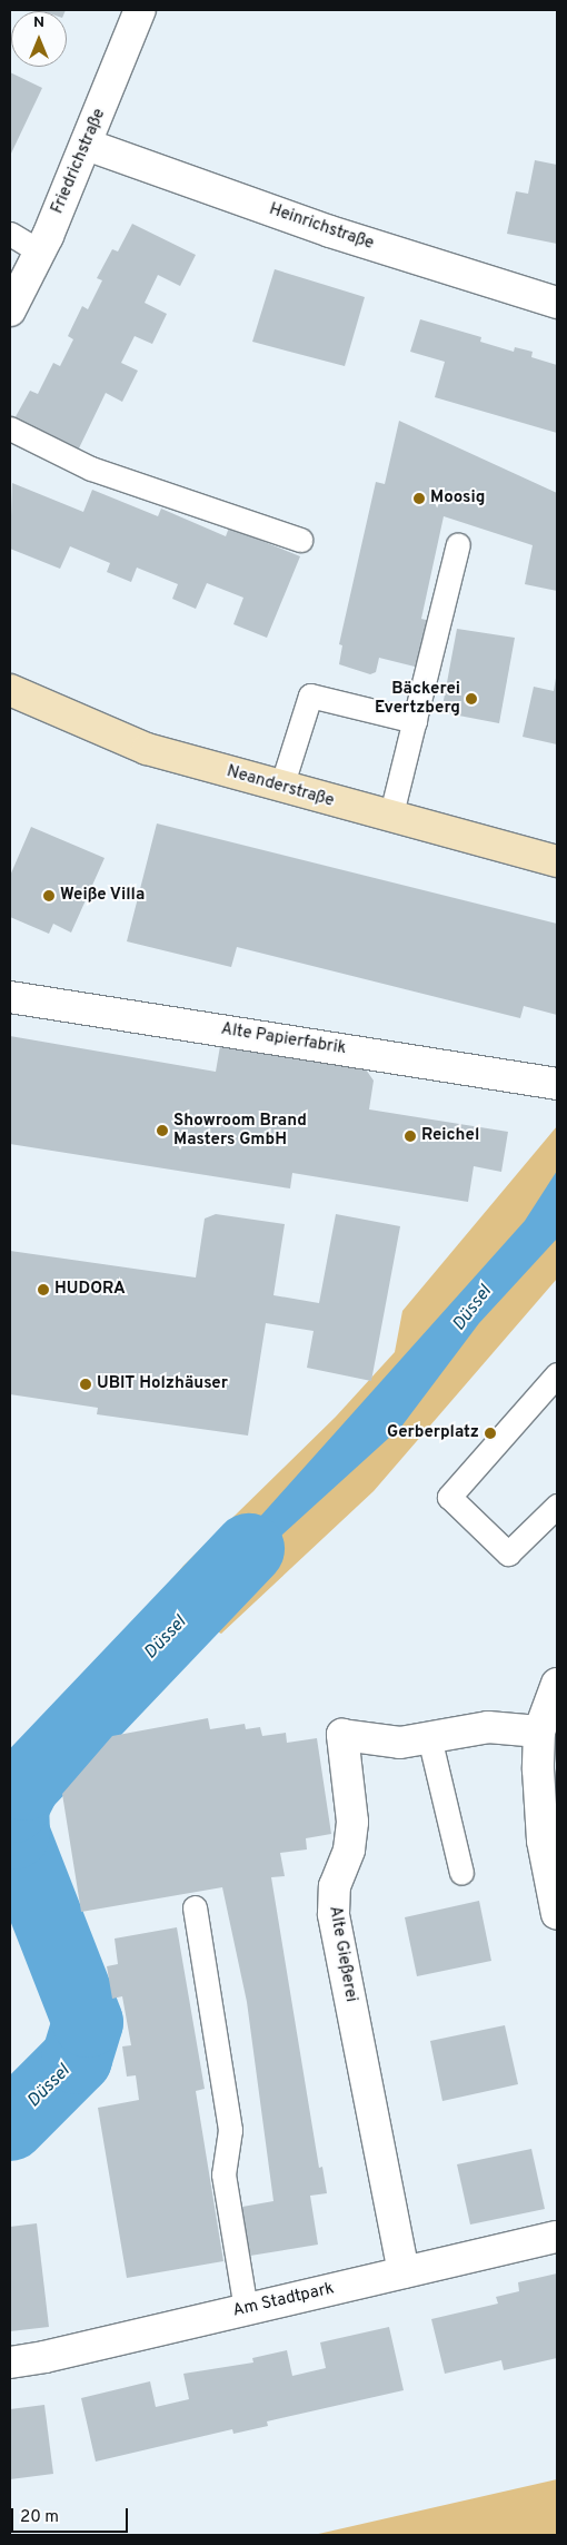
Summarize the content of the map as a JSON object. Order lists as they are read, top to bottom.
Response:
{
  "streets": {
    "main road": ["Neanderstraße"],
    "street": [
      "Friedrichstraße",
      "Heinrichstraße",
      "Alte Papierfabrik",
      "Alte Gießerei",
      "Am Stadtpark"
    ]
  },
  "crossings": [
    ["Friedrichstraße", "Heinrichstraße"],
    ["Alte Gießerei", "Am Stadtpark"]
  ],
  "water": ["Düssel"],
  "places": [
    "Moosig",
    "Bäckerei Evertzberg",
    "Weiße Villa",
    "Showroom Brand Masters GmbH",
    "Reichel",
    "HUDORA",
    "UBIT Holzhäuser",
    "Gerberplatz"
  ],
  "scale_bar": "20 m",
  "north": "top"
}
